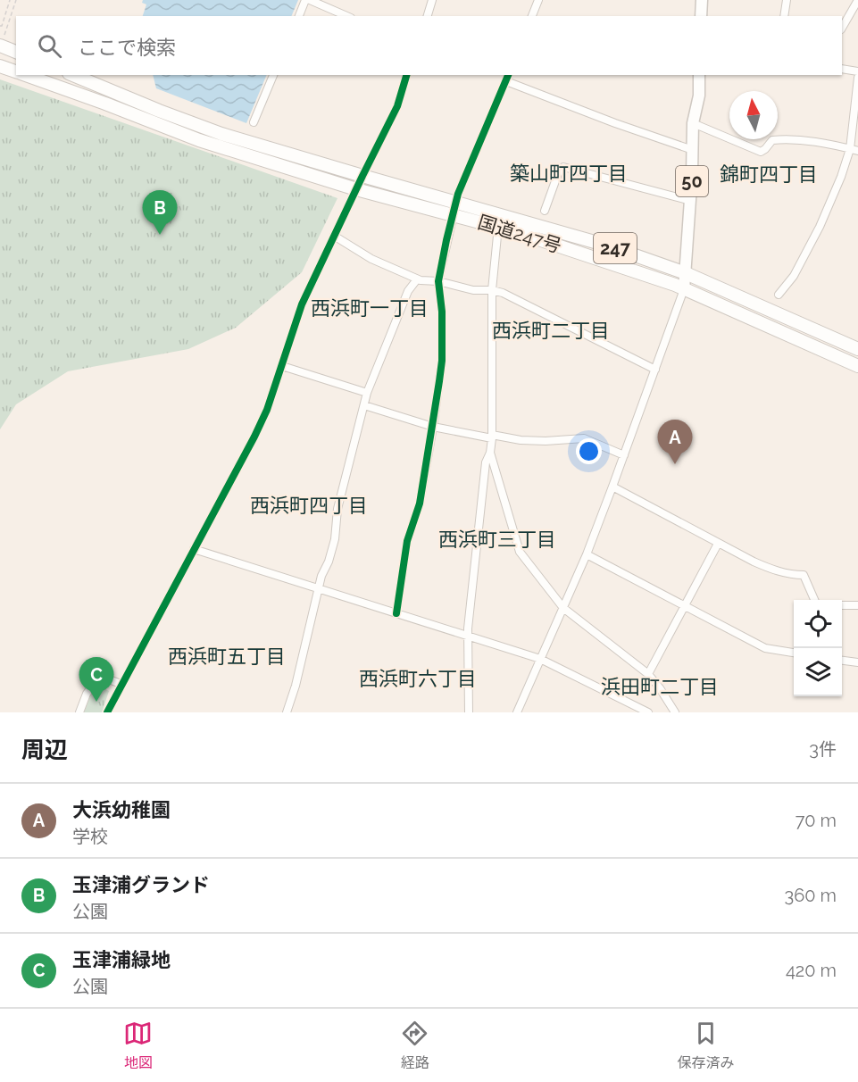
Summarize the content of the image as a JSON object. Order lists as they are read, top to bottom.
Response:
{
  "streets": {
    "highway": ["国道247号", "247"],
    "main road": ["50"]
  },
  "crossings": [
    ["50", "国道247号"]
  ],
  "districts": [
    "築山町四丁目",
    "錦町四丁目",
    "西浜町一丁目",
    "西浜町二丁目",
    "西浜町四丁目",
    "西浜町三丁目",
    "西浜町五丁目",
    "西浜町六丁目",
    "浜田町二丁目"
  ],
  "north": "top",
  "page": {
    "search": "ここで検索",
    "pins": ["B", "A", "C"],
    "heading": ["周辺", "3件"],
    "list": [
      {
        "mark": "A",
        "name": "大浜幼稚園",
        "note": "学校",
        "value": "70 m"
      },
      {
        "mark": "B",
        "name": "玉津浦グランド",
        "note": "公園",
        "value": "360 m"
      },
      {
        "mark": "C",
        "name": "玉津浦緑地",
        "note": "公園",
        "value": "420 m"
      }
    ],
    "nav": ["地図", "経路", "保存済み"]
  }
}
